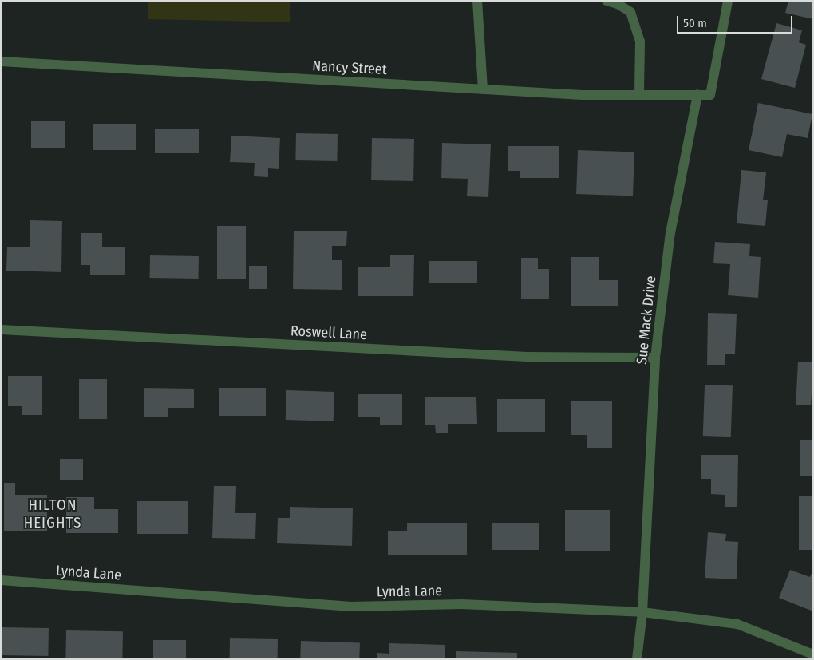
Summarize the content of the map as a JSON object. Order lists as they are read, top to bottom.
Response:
{
  "streets": {
    "street": [
      "Nancy Street",
      "Sue Mack Drive",
      "Roswell Lane",
      "Lynda Lane"
    ]
  },
  "crossings": [
    ["Nancy Street", "Sue Mack Drive"],
    ["Sue Mack Drive", "Roswell Lane"],
    ["Sue Mack Drive", "Lynda Lane"]
  ],
  "districts": ["HILTON HEIGHTS"],
  "scale_bar": "50 m"
}
